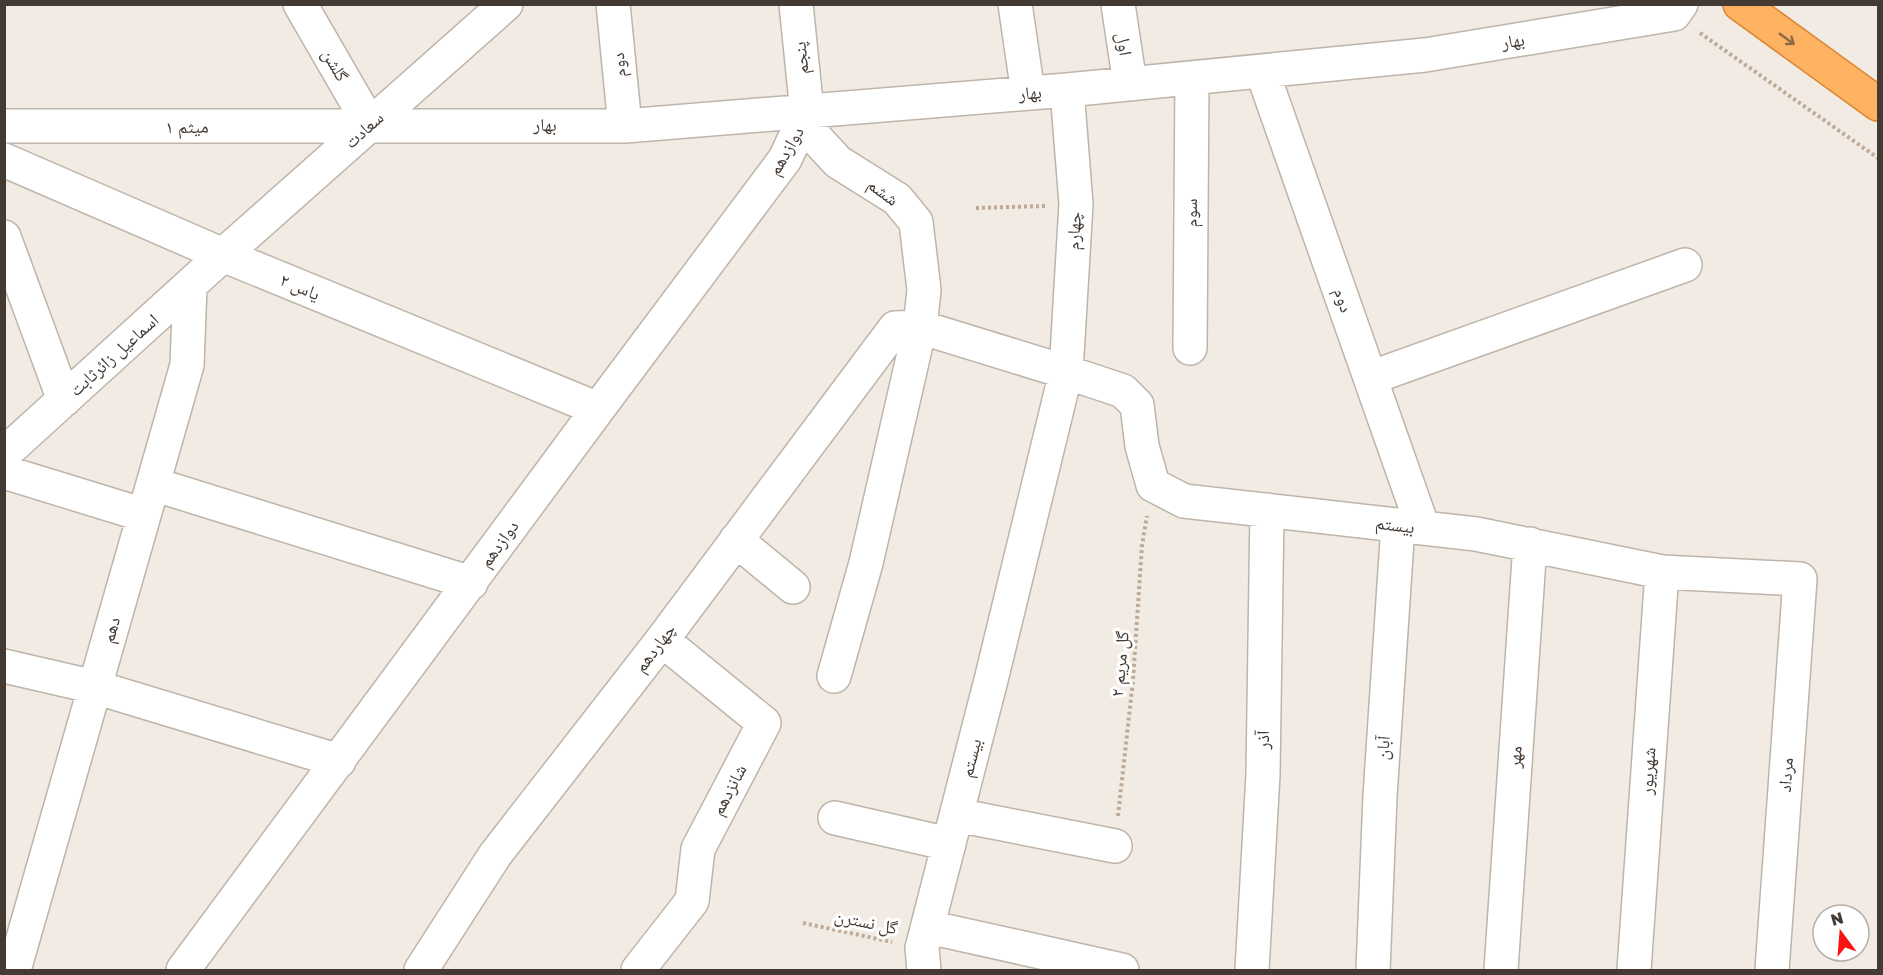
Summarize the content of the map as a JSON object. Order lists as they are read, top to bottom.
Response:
{
  "streets": {
    "street": [
      "بهار",
      "اول",
      "پنجم",
      "گلشن",
      "دوم",
      "میثم ۱",
      "سعادت",
      "دوازدهم",
      "ششم",
      "سوم",
      "چهارم",
      "یاس ۲",
      "اسماعیل زائرثابت",
      "بیستم",
      "دهم",
      "چهاردهم",
      "آذر",
      "آبان",
      "مهر",
      "شهریور",
      "مرداد",
      "شانزدهم"
    ],
    "path": ["گل مریم ۲", "گل نسترن"]
  },
  "crossings": [
    ["بهار", "اول"],
    ["بهار", "پنجم"],
    ["بهار", "گلشن"],
    ["بهار", "دوم"],
    ["بهار", "میثم ۱"],
    ["بهار", "سعادت"],
    ["بهار", "دوازدهم"],
    ["بهار", "ششم"],
    ["بهار", "سوم"],
    ["بهار", "چهارم"],
    ["پنجم", "دوازدهم"],
    ["پنجم", "ششم"],
    ["گلشن", "میثم ۱"],
    ["گلشن", "سعادت"],
    ["دوم", "بیستم"],
    ["دوم", "آبان"],
    ["میثم ۱", "سعادت"],
    ["سعادت", "یاس ۲"],
    ["سعادت", "اسماعیل زائرثابت"],
    ["دوازدهم", "ششم"],
    ["دوازدهم", "یاس ۲"],
    ["ششم", "چهاردهم"],
    ["چهارم", "بیستم"],
    ["یاس ۲", "اسماعیل زائرثابت"],
    ["اسماعیل زائرثابت", "دهم"],
    ["بیستم", "گل مریم ۲"],
    ["بیستم", "آذر"],
    ["بیستم", "آبان"],
    ["بیستم", "مهر"],
    ["بیستم", "شهریور"],
    ["بیستم", "مرداد"],
    ["بیستم", "گل نسترن"],
    ["چهاردهم", "شانزدهم"]
  ],
  "north": "top"
}
